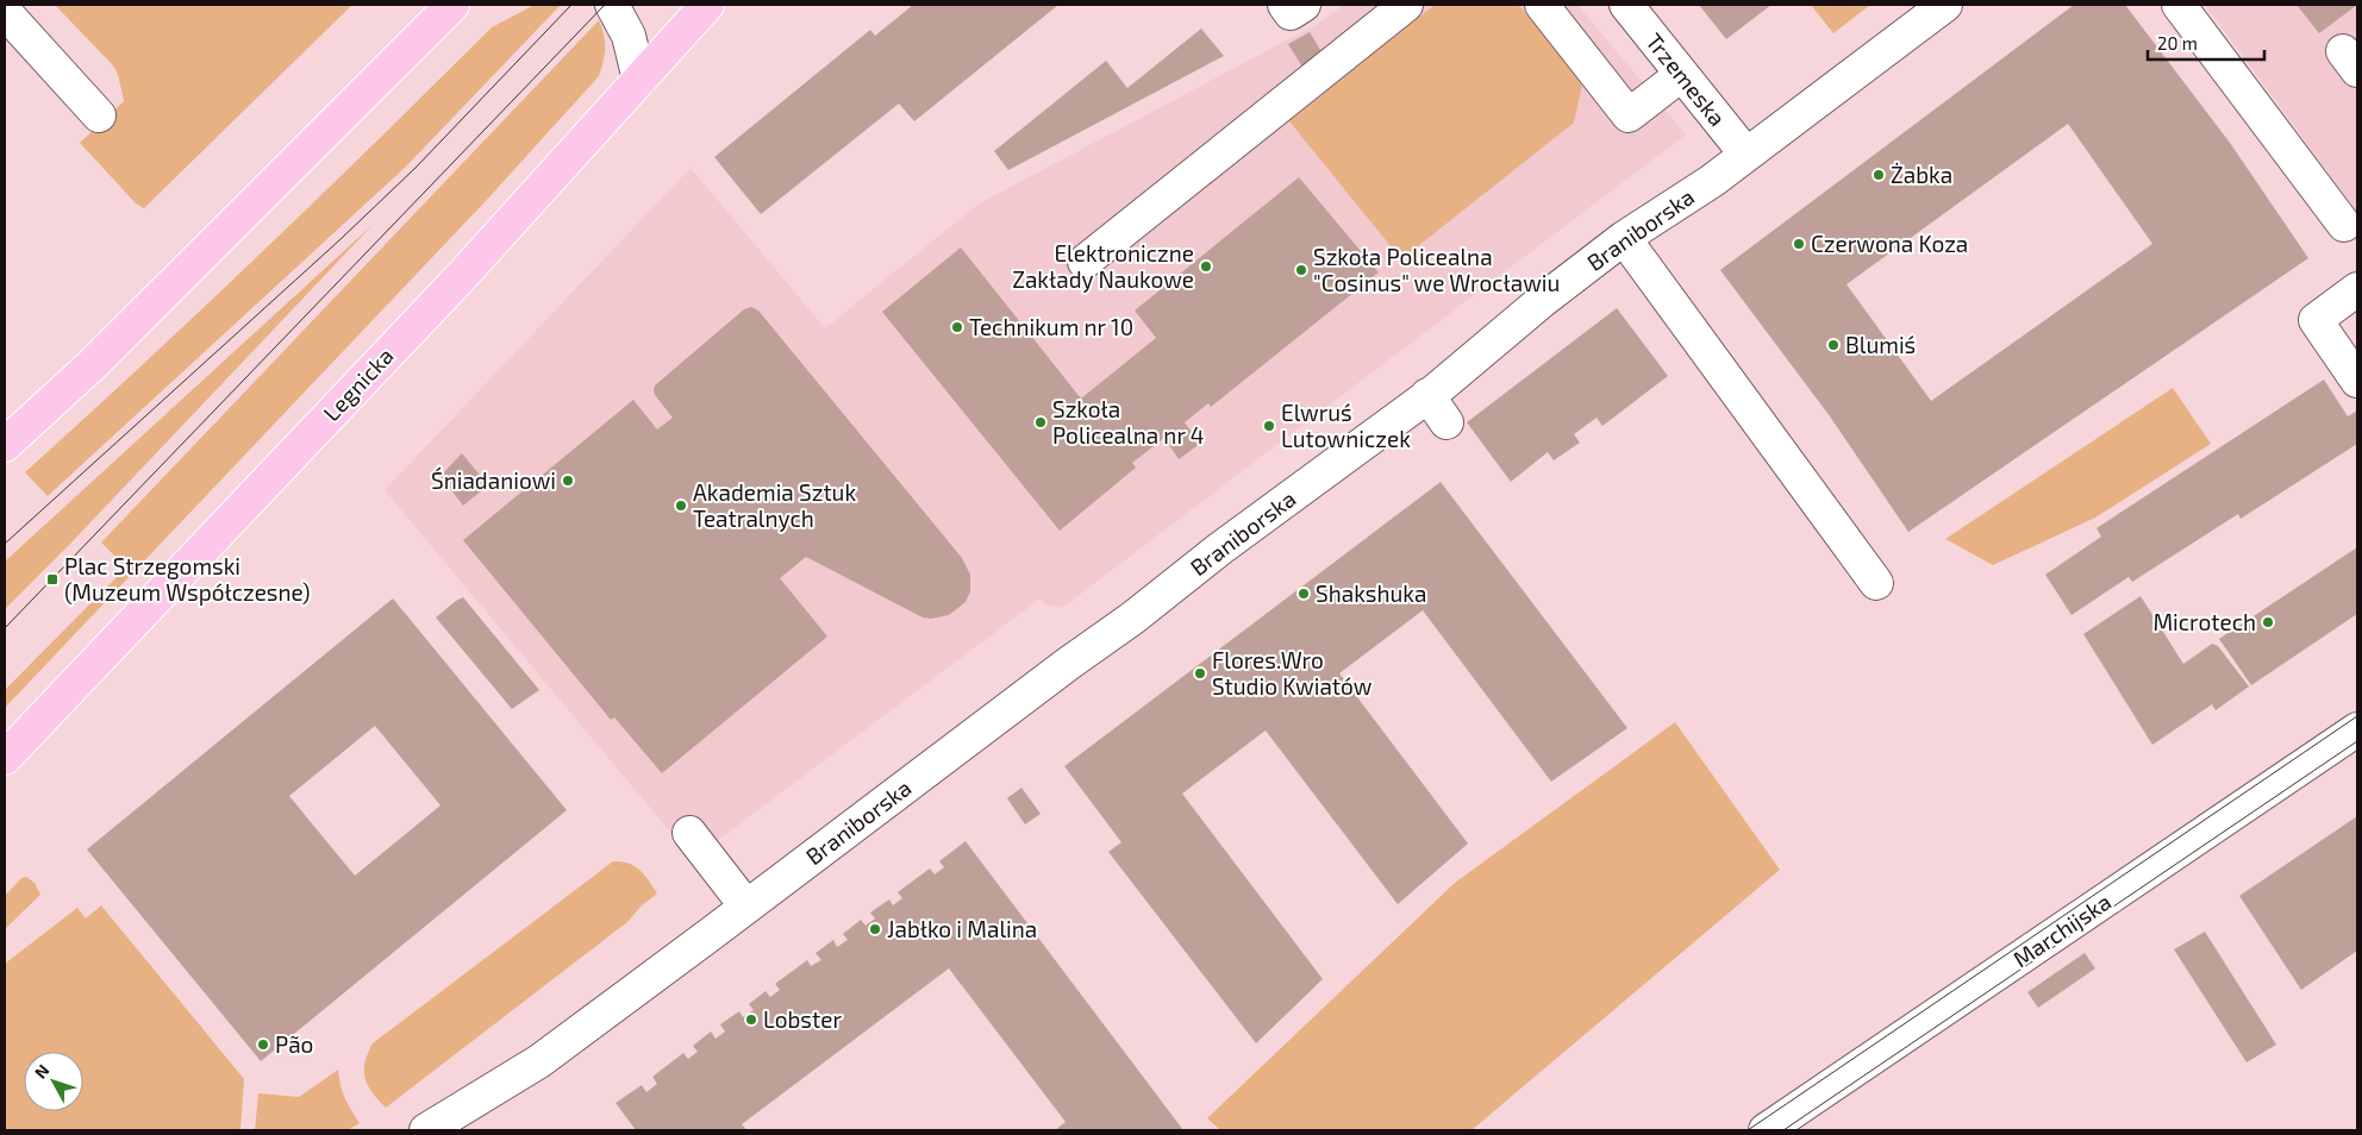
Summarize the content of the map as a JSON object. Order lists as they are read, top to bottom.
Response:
{
  "streets": {
    "main road": ["Legnicka"],
    "street": ["Trzemeska", "Braniborska", "Marchijska"]
  },
  "crossings": [
    ["Trzemeska", "Braniborska"]
  ],
  "places": {
    "other": [
      "Żabka",
      "Czerwona Koza",
      "Elektroniczne Zakłady Naukowe",
      "Szkoła Policealna \"Cosinus\" we Wrocławiu",
      "Technikum nr 10",
      "Blumiś",
      "Szkoła Policealna nr 4",
      "Elwruś Lutowniczek",
      "Śniadaniowi",
      "Akademia Sztuk Teatralnych",
      "Shakshuka",
      "Microtech",
      "Flores.Wro Studio Kwiatów",
      "Jabłko i Malina",
      "Lobster",
      "Pão"
    ],
    "transit": ["Plac Strzegomski (Muzeum Współczesne)"]
  },
  "scale_bar": "20 m",
  "north": "top left"
}
